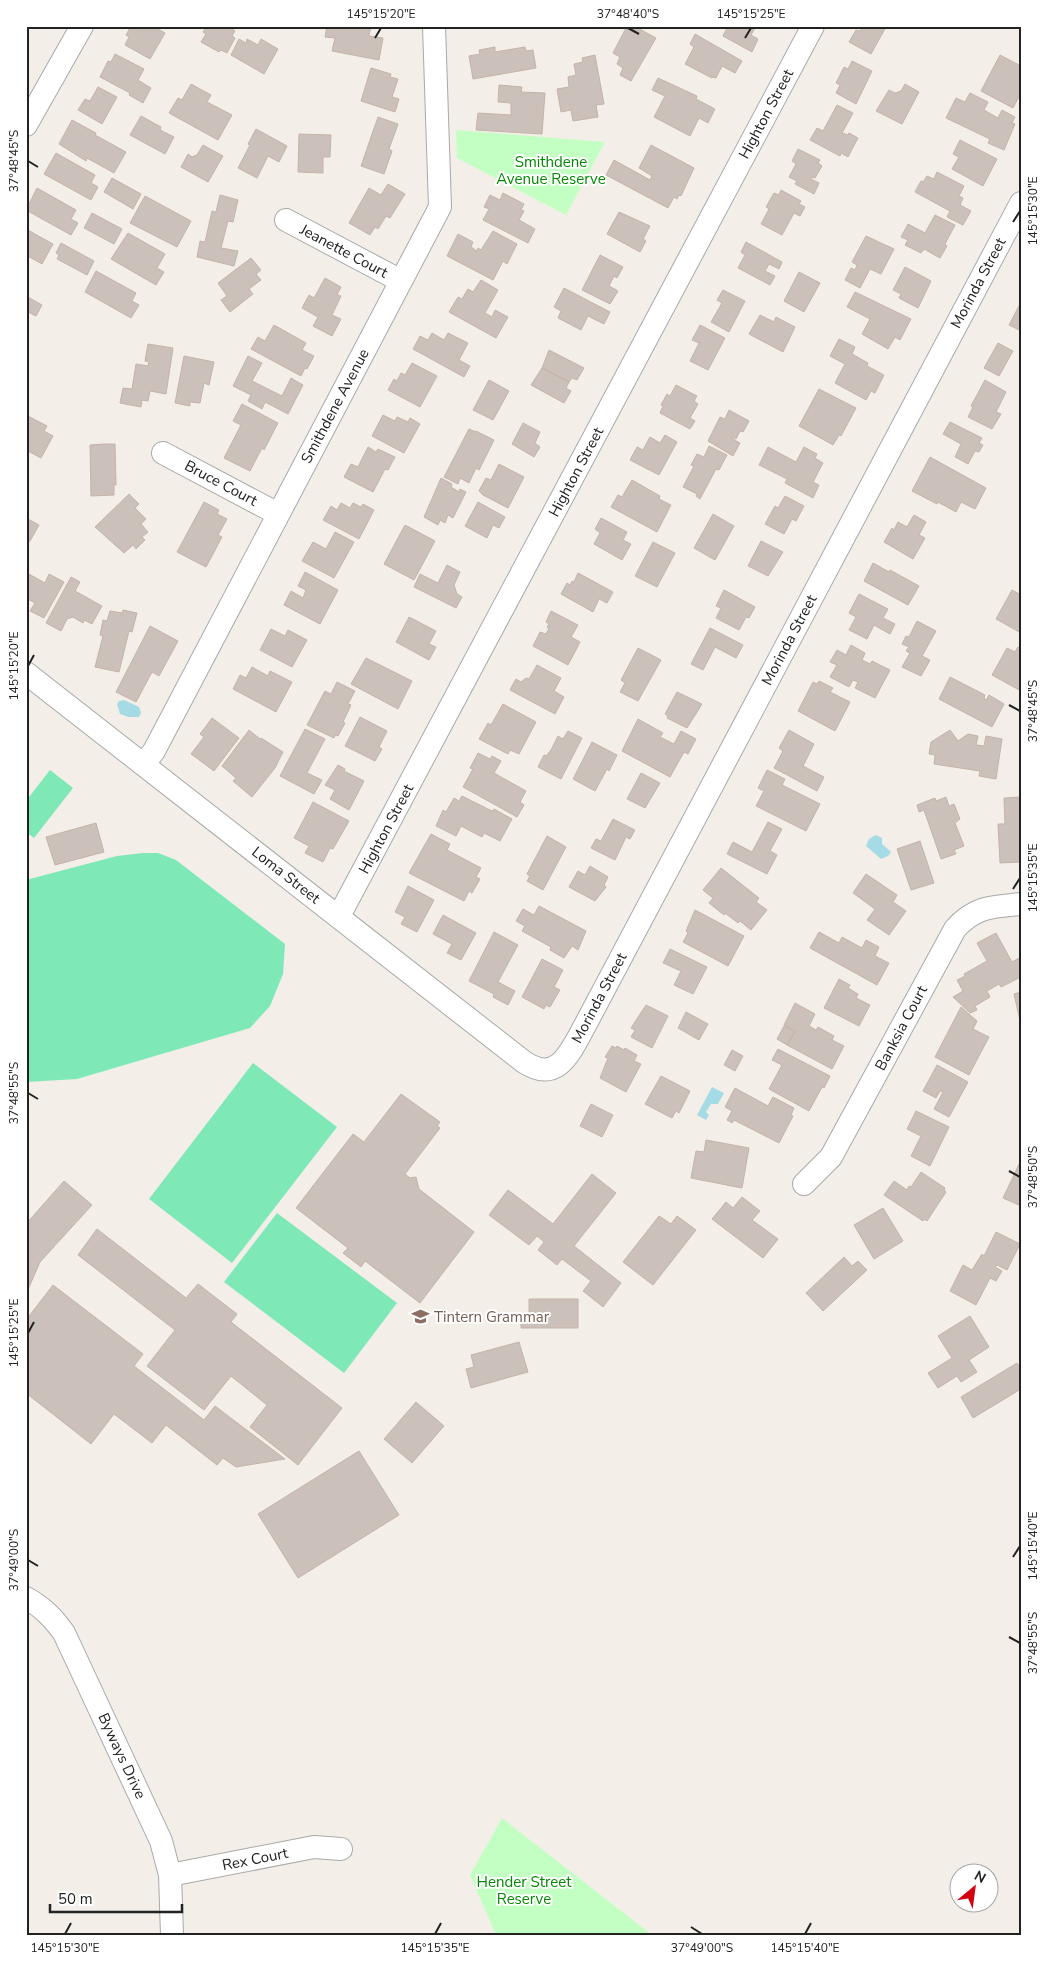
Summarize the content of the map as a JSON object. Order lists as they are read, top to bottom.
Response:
{
  "streets": {
    "street": [
      "Highton Street",
      "Jeanette Court",
      "Morinda Street",
      "Smithdene Avenue",
      "Bruce Court",
      "Loma Street",
      "Banksia Court",
      "Byways Drive",
      "Rex Court"
    ]
  },
  "crossings": [
    ["Highton Street", "Loma Street"],
    ["Jeanette Court", "Smithdene Avenue"],
    ["Morinda Street", "Loma Street"],
    ["Smithdene Avenue", "Bruce Court"],
    ["Smithdene Avenue", "Loma Street"],
    ["Byways Drive", "Rex Court"]
  ],
  "parks": ["Smithdene Avenue Reserve", "Hender Street Reserve"],
  "places": {
    "school or university": ["Tintern Grammar"]
  },
  "scale_bar": "50 m",
  "north": "top right",
  "coordinates": [
    "145°15'20\"E",
    "37°48'40\"S",
    "145°15'25\"E",
    "37°48'45\"S",
    "145°15'30\"E",
    "145°15'35\"E",
    "37°48'55\"S",
    "37°48'50\"S",
    "145°15'40\"E",
    "37°49'00\"S"
  ]
}
